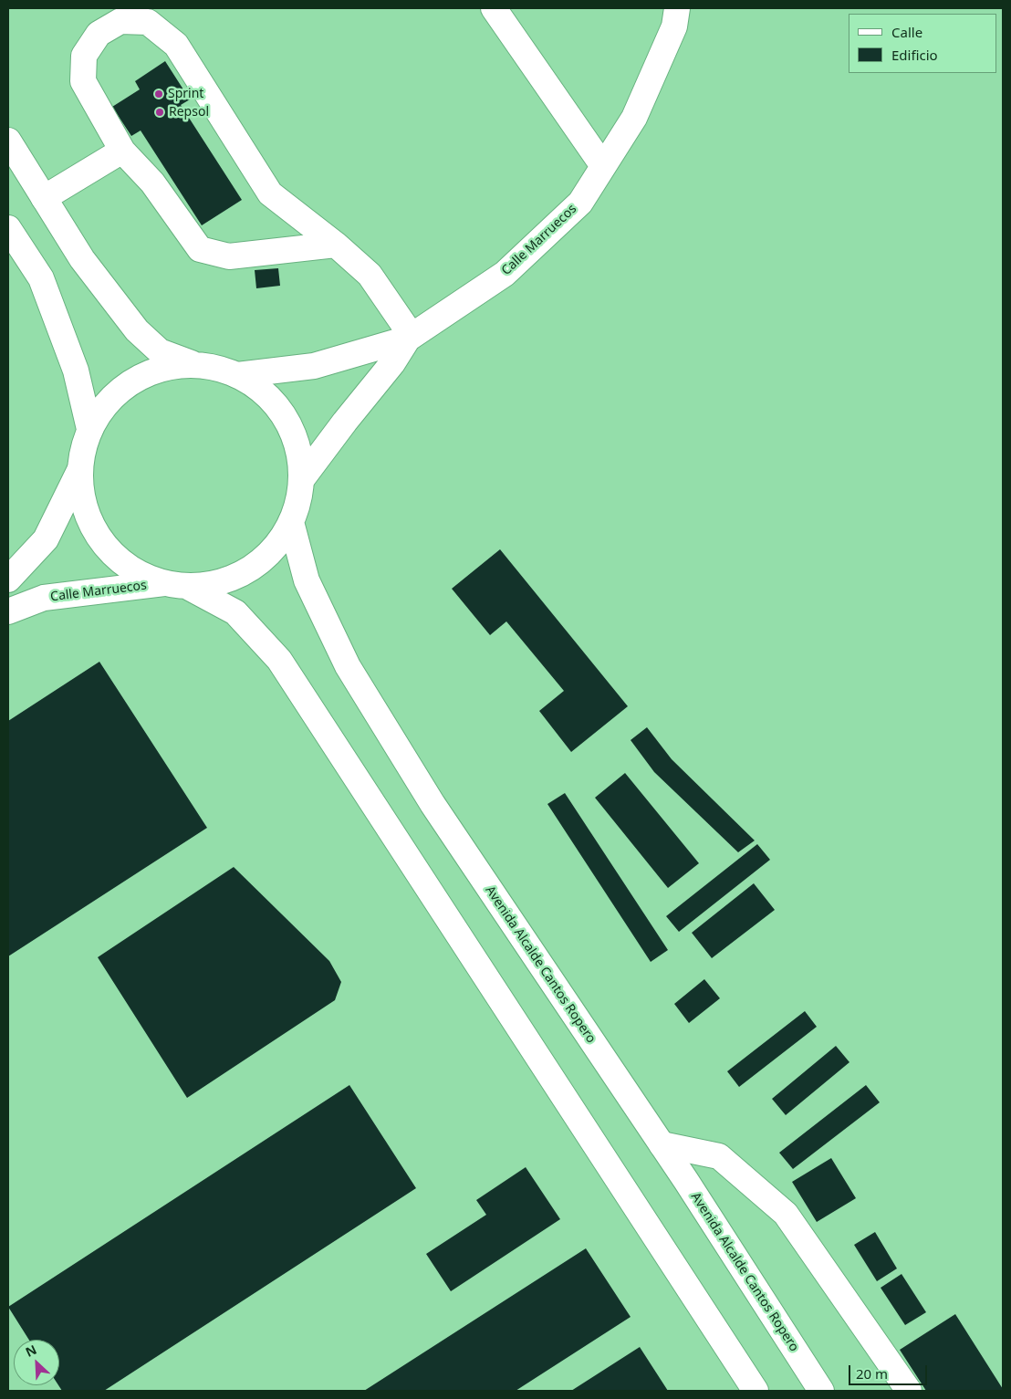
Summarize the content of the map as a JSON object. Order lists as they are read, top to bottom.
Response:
{
  "streets": {
    "main road": ["Calle Marruecos", "Avenida Alcalde Cantos Ropero"]
  },
  "crossings": [
    ["Calle Marruecos", "Avenida Alcalde Cantos Ropero"]
  ],
  "places": ["Sprint", "Repsol"],
  "legend": ["Calle", "Edificio"],
  "scale_bar": "20 m",
  "north": "top left"
}
